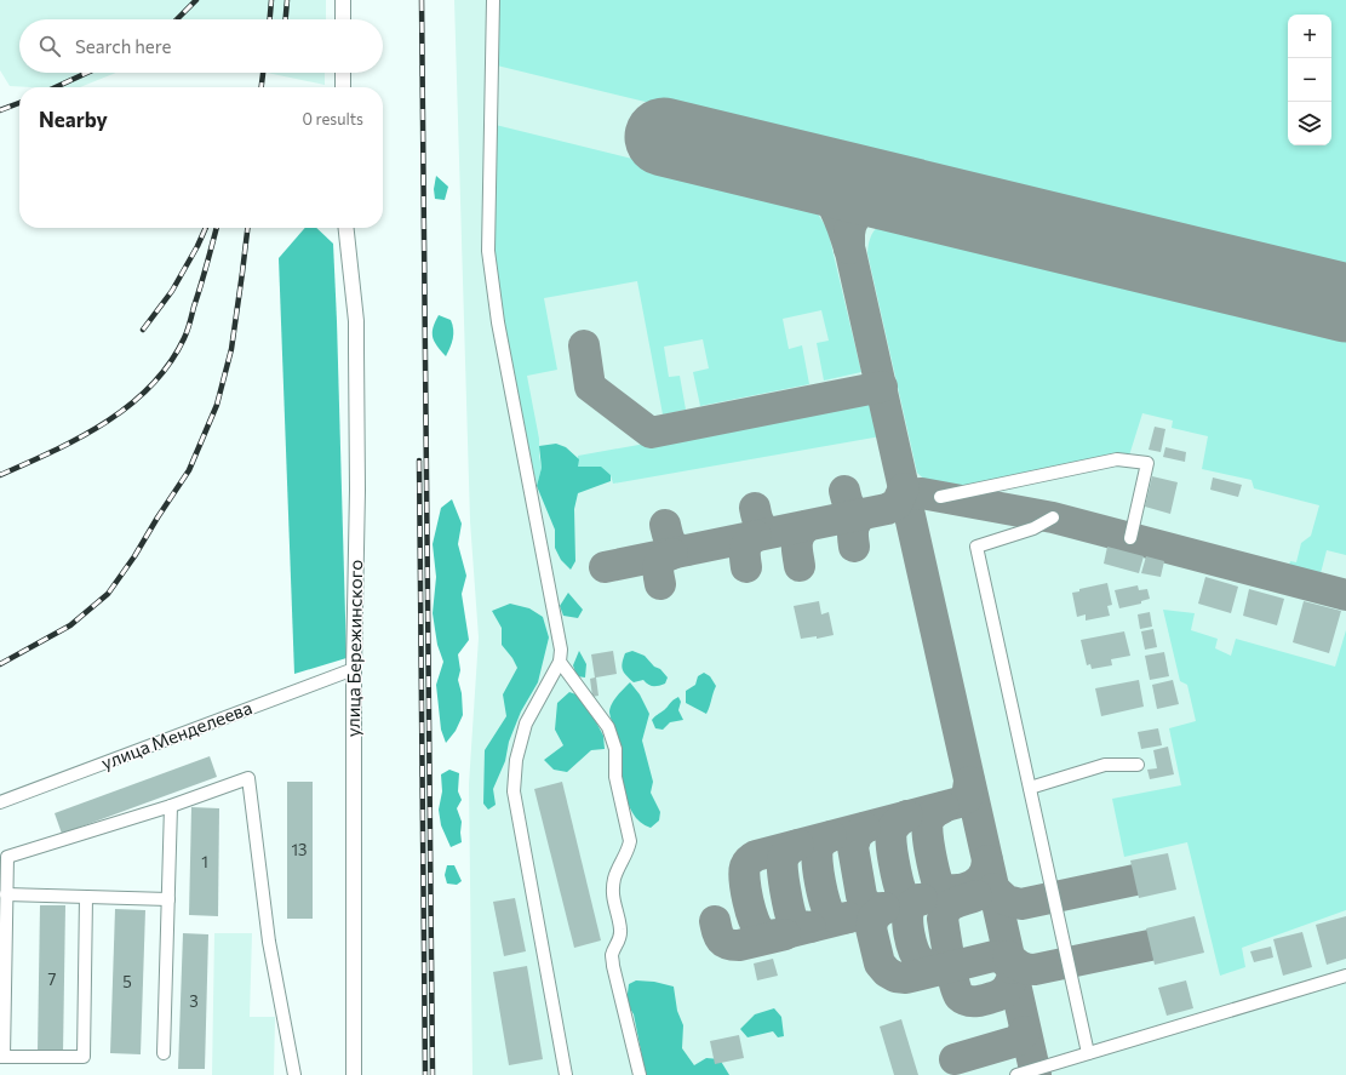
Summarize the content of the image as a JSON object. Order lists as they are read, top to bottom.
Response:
{
  "streets": {
    "main road": ["улица Бережинского"],
    "street": ["улица Менделеева"]
  },
  "crossings": [
    ["улица Бережинского", "улица Менделеева"]
  ],
  "house_numbers": [
    "13",
    "1",
    "7",
    "5",
    "3"
  ],
  "page": {
    "map_buttons": ["+", "−"],
    "search": "Search here",
    "heading": ["Nearby", "0 results"]
  }
}
